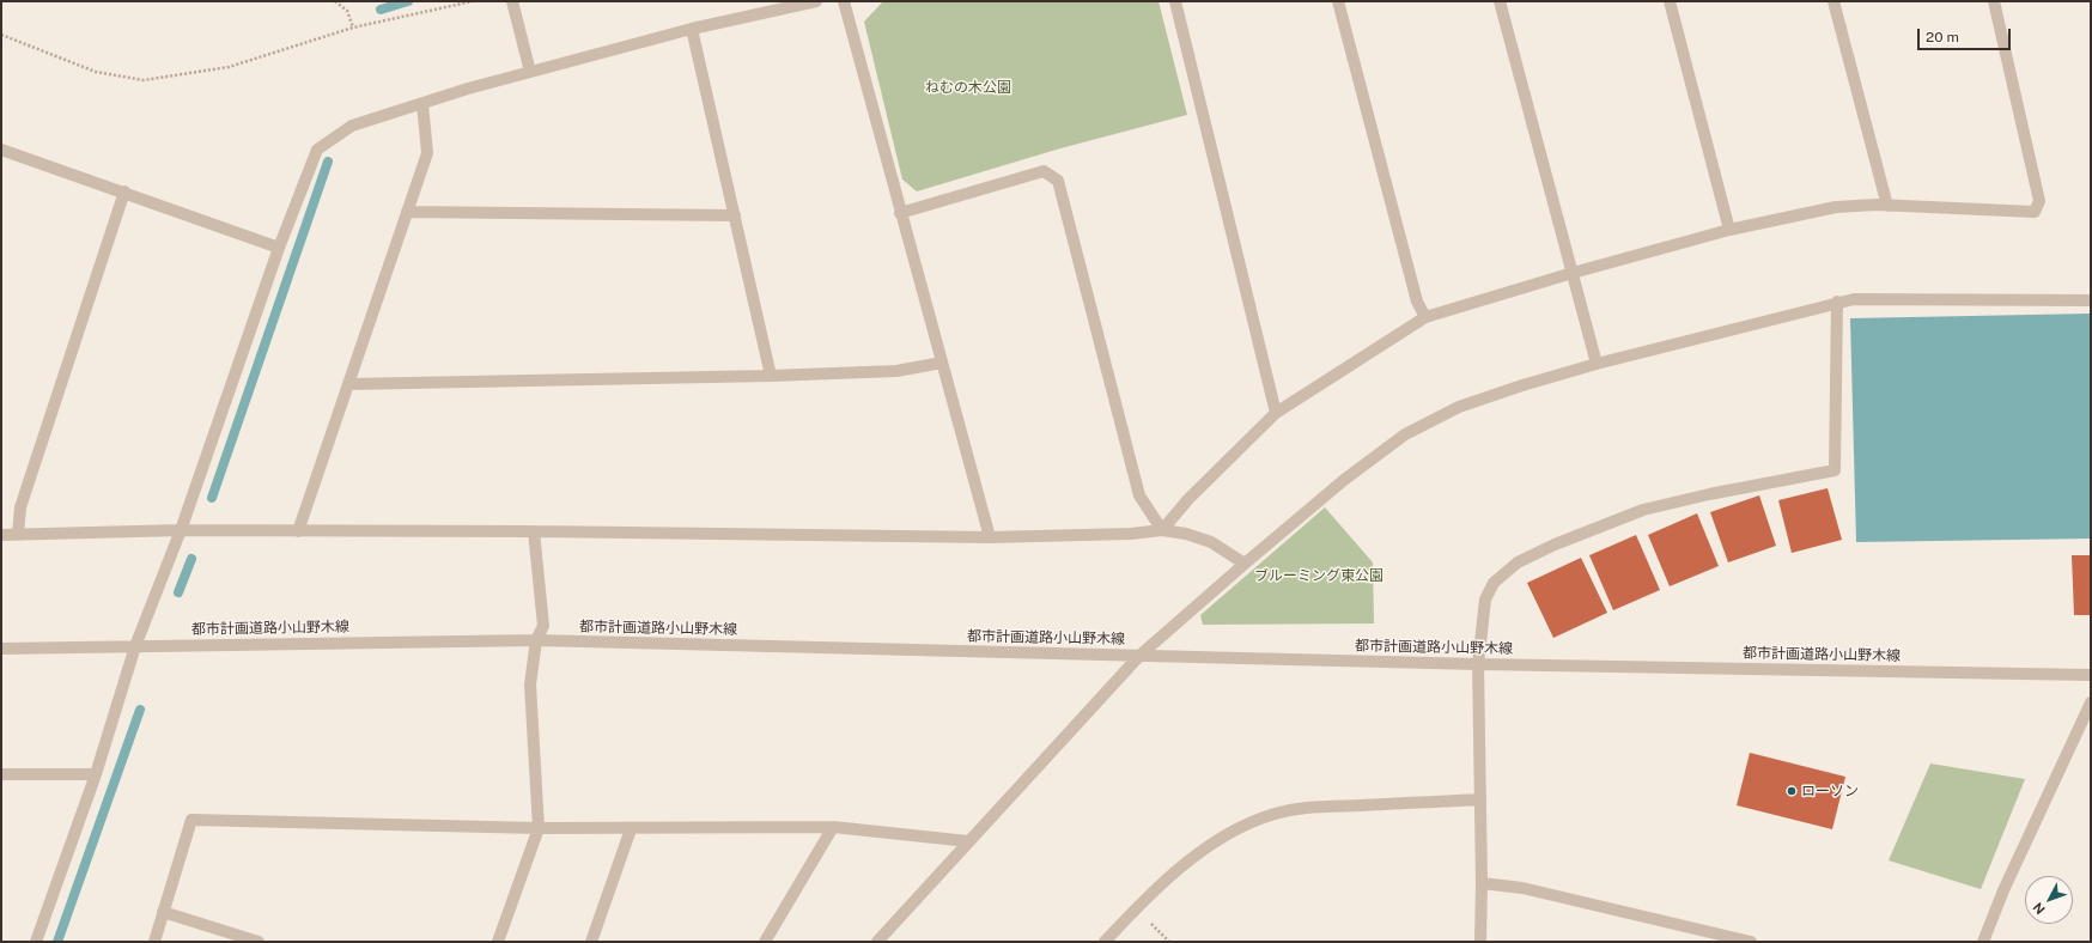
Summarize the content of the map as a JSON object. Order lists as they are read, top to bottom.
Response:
{
  "streets": {
    "street": ["都市計画道路小山野木線"]
  },
  "parks": ["ねむの木公園", "ブルーミング東公園"],
  "places": ["ローソン"],
  "scale_bar": "20 m",
  "north": "bottom left"
}
